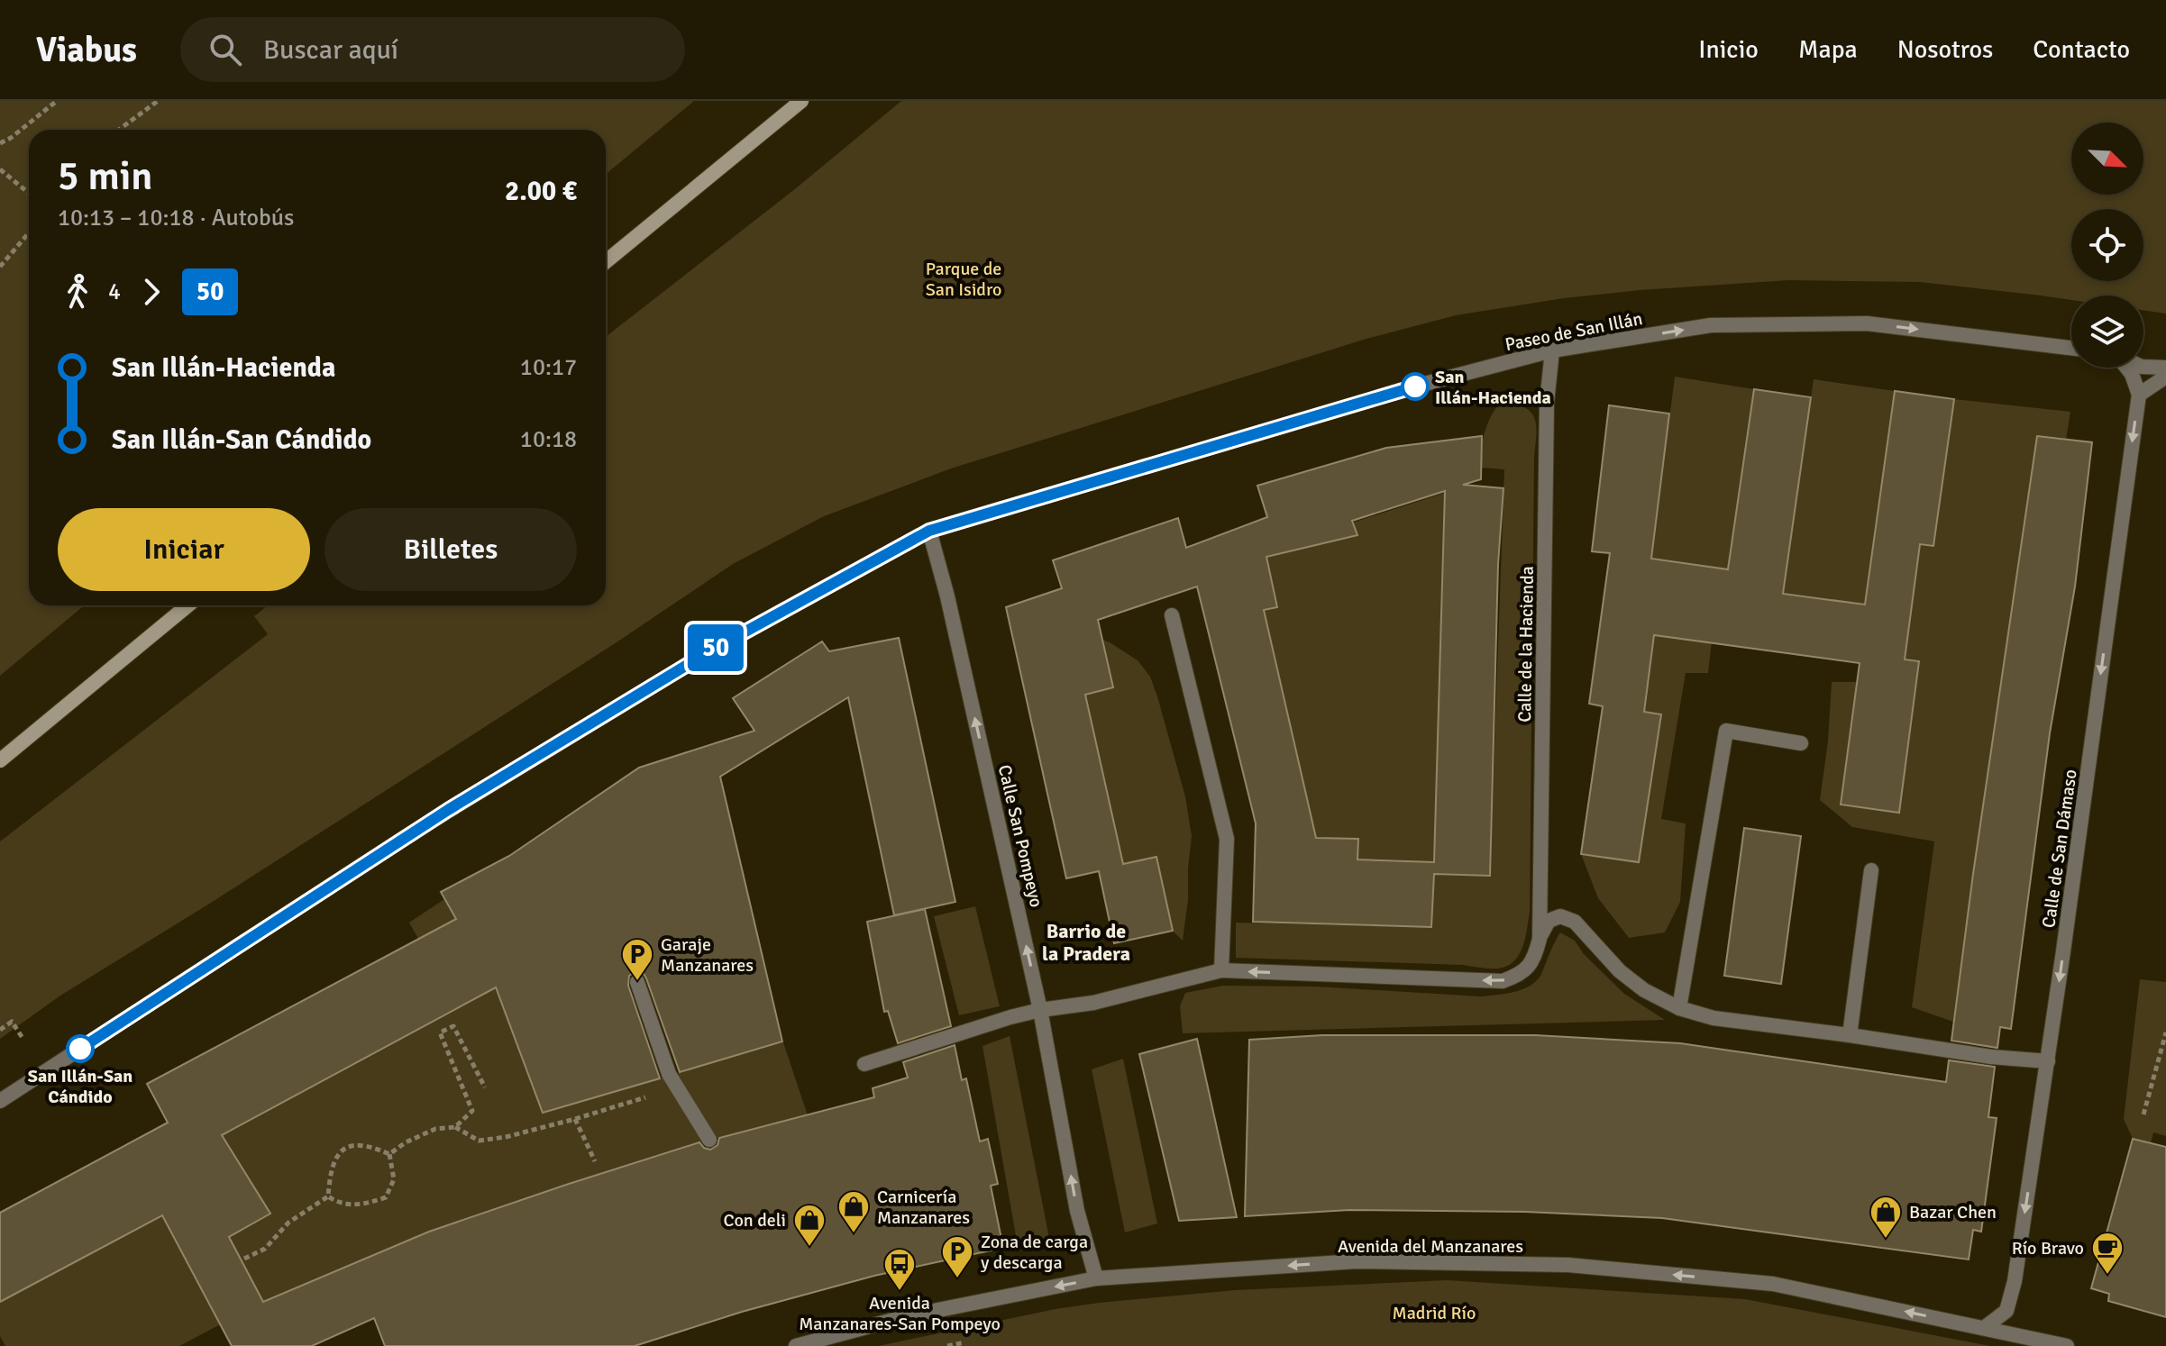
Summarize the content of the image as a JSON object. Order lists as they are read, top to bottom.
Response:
{
  "streets": {
    "street": [
      "Paseo de San Illán",
      "Calle de la Hacienda",
      "Calle San Pompeyo",
      "Calle de San Dámaso",
      "Avenida del Manzanares"
    ]
  },
  "crossings": [
    ["Paseo de San Illán", "Calle de la Hacienda"],
    ["Paseo de San Illán", "Calle San Pompeyo"],
    ["Calle de la Hacienda", "Calle San Pompeyo"],
    ["Calle de la Hacienda", "Calle de San Dámaso"],
    ["Calle San Pompeyo", "Avenida del Manzanares"],
    ["Calle de San Dámaso", "Avenida del Manzanares"]
  ],
  "one_way": ["Calle San Pompeyo", "Calle de San Dámaso", "Avenida del Manzanares"],
  "districts": ["Barrio de la Pradera"],
  "parks": ["Parque de San Isidro", "Madrid Río"],
  "places": {
    "other": ["San Illán-Hacienda", "San Illán-San Cándido"],
    "parking": ["Garaje Manzanares", "Zona de carga y descarga"],
    "shop": ["Carnicería Manzanares", "Bazar Chen", "Con deli"],
    "cafe": ["Río Bravo"],
    "bus stop": ["Avenida Manzanares-San Pompeyo"]
  },
  "lines": ["bus line 50"],
  "north": "bottom right",
  "page": {
    "header": "Viabus",
    "search": "Buscar aquí",
    "nav": [
      "Inicio",
      "Mapa",
      "Nosotros",
      "Contacto"
    ],
    "on_map": "50",
    "heading": ["5 min", "10:13 – 10:18 · Autobús", "2.00 €"],
    "legs": ["4", "50"],
    "list": [
      {
        "name": "San Illán-Hacienda",
        "value": "10:17"
      },
      {
        "name": "San Illán-San Cándido",
        "value": "10:18"
      }
    ],
    "buttons": ["Iniciar", "Billetes"]
  }
}
